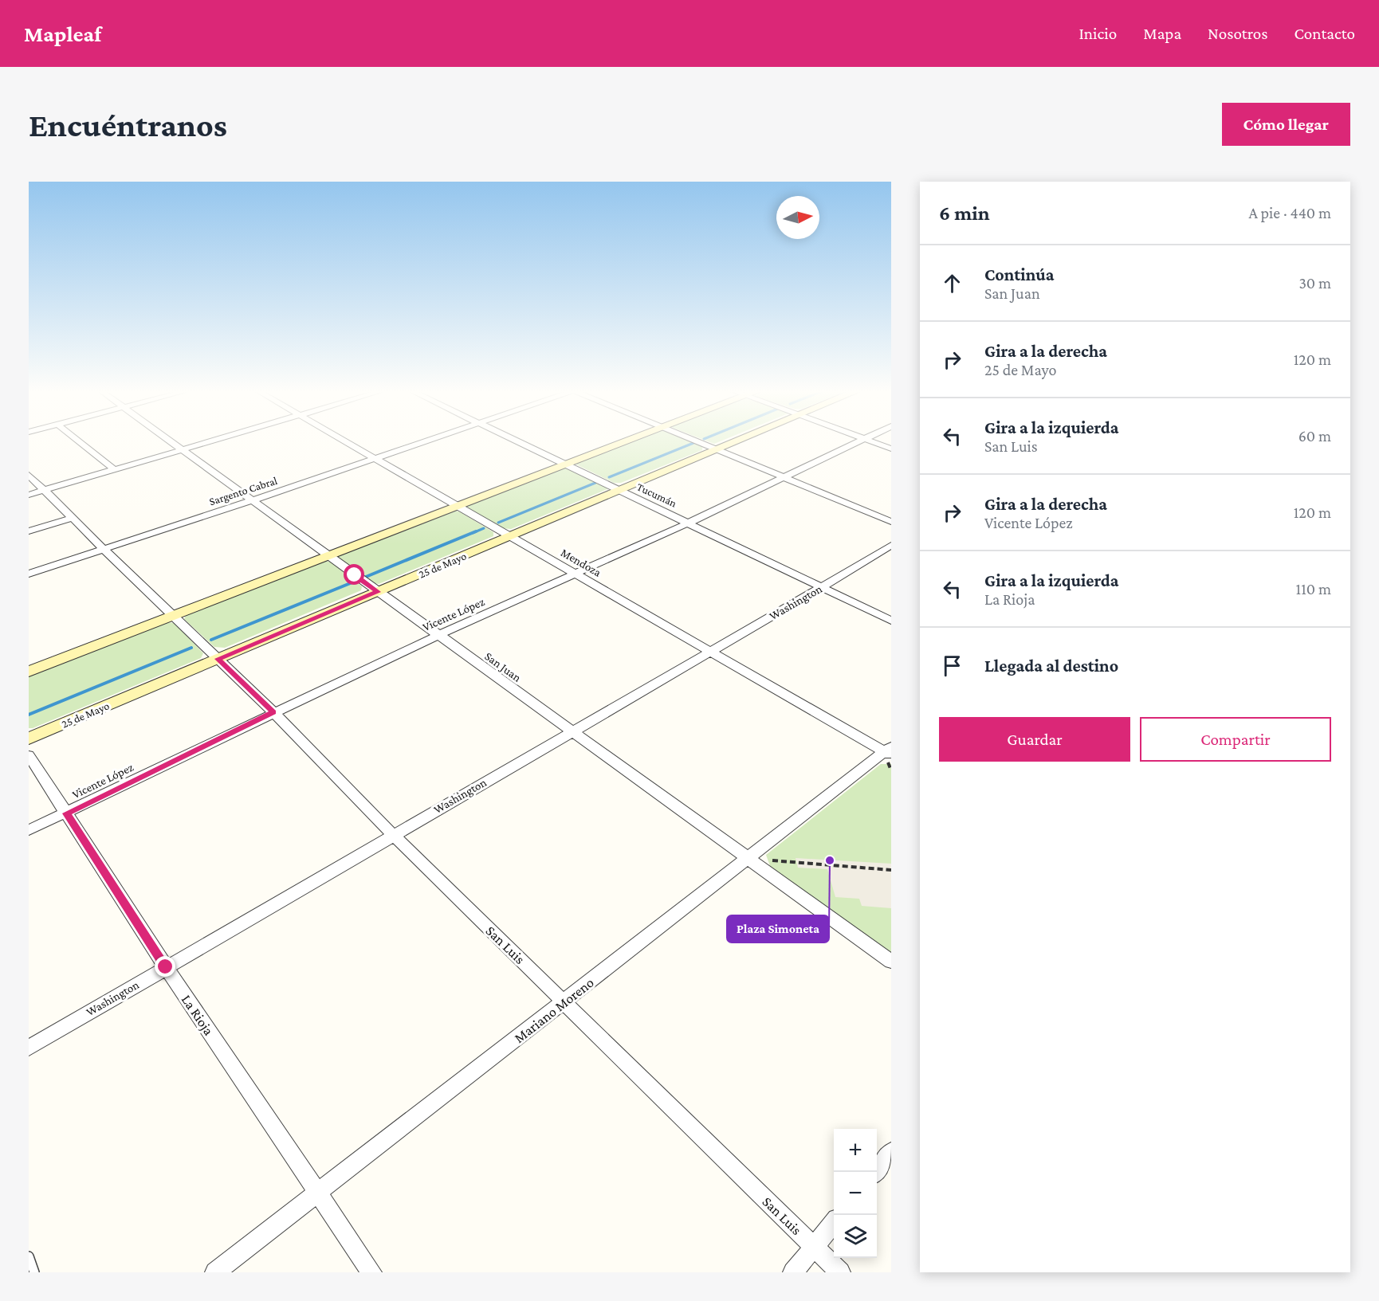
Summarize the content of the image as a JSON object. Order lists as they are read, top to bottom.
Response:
{
  "streets": {
    "street": [
      "Sargento Cabral",
      "Tucumán",
      "Mendoza",
      "25 de Mayo",
      "Washington",
      "Vicente López",
      "San Juan",
      "San Luis",
      "Mariano Moreno",
      "La Rioja"
    ]
  },
  "crossings": [
    ["Sargento Cabral", "Mendoza"],
    ["Sargento Cabral", "San Juan"],
    ["Sargento Cabral", "San Luis"],
    ["Tucumán", "25 de Mayo"],
    ["Tucumán", "Washington"],
    ["Tucumán", "Vicente López"],
    ["Mendoza", "25 de Mayo"],
    ["Mendoza", "Washington"],
    ["Mendoza", "Vicente López"],
    ["Mendoza", "Mariano Moreno"],
    ["25 de Mayo", "San Juan"],
    ["25 de Mayo", "San Luis"],
    ["Washington", "San Juan"],
    ["Washington", "San Luis"],
    ["Washington", "La Rioja"],
    ["Vicente López", "San Juan"],
    ["Vicente López", "San Luis"],
    ["Vicente López", "La Rioja"],
    ["San Juan", "Mariano Moreno"],
    ["San Luis", "Mariano Moreno"],
    ["Mariano Moreno", "La Rioja"]
  ],
  "places": ["Plaza Simoneta"],
  "north": "right",
  "page": {
    "header": "Mapleaf",
    "nav": [
      "Inicio",
      "Mapa",
      "Nosotros",
      "Contacto"
    ],
    "buttons": [
      "Cómo llegar",
      ["Guardar", "Compartir"]
    ],
    "title": "Encuéntranos",
    "heading": ["6 min", "A pie · 440 m"],
    "list": [
      ["Continúa", "San Juan", "30 m"],
      ["Gira a la derecha", "25 de Mayo", "120 m"],
      ["Gira a la izquierda", "San Luis", "60 m"],
      ["Gira a la derecha", "Vicente López", "120 m"],
      ["Gira a la izquierda", "La Rioja", "110 m"],
      "Llegada al destino"
    ],
    "map_buttons": ["+", "−"]
  }
}
